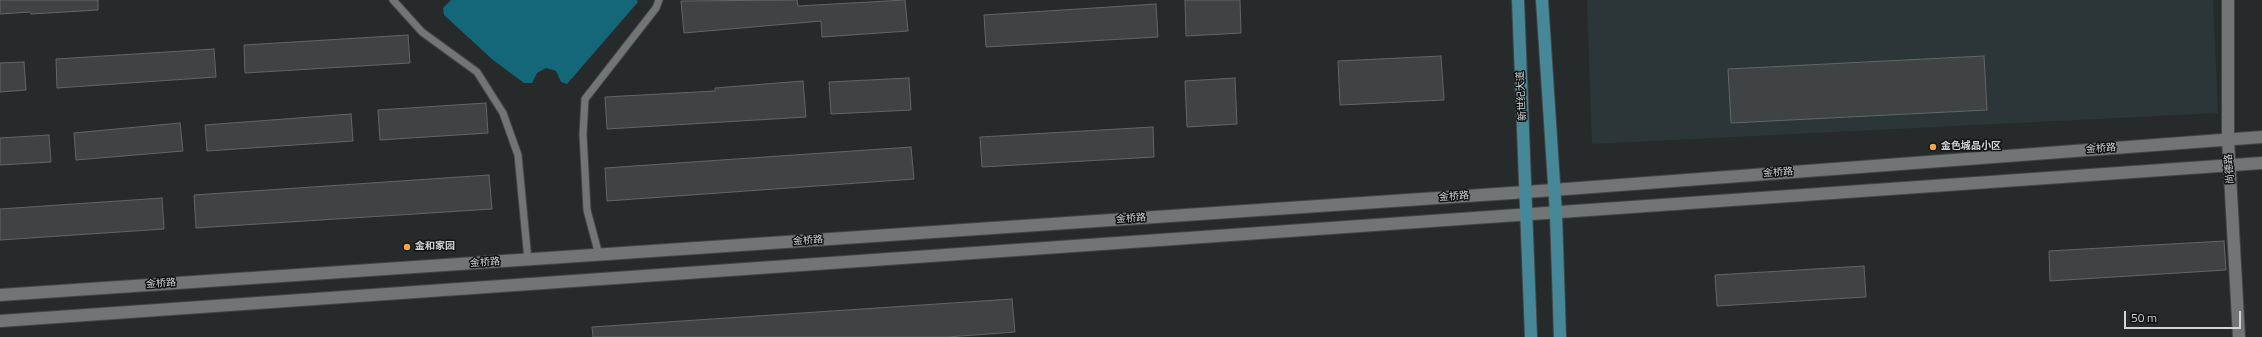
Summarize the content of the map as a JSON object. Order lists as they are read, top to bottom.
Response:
{
  "streets": {
    "main road": ["新世纪大道"],
    "street": ["金桥路", "尚德路"]
  },
  "crossings": [
    ["新世纪大道", "金桥路"],
    ["金桥路", "尚德路"]
  ],
  "places": ["金色城品小区", "金和家园"],
  "scale_bar": "50 m"
}
